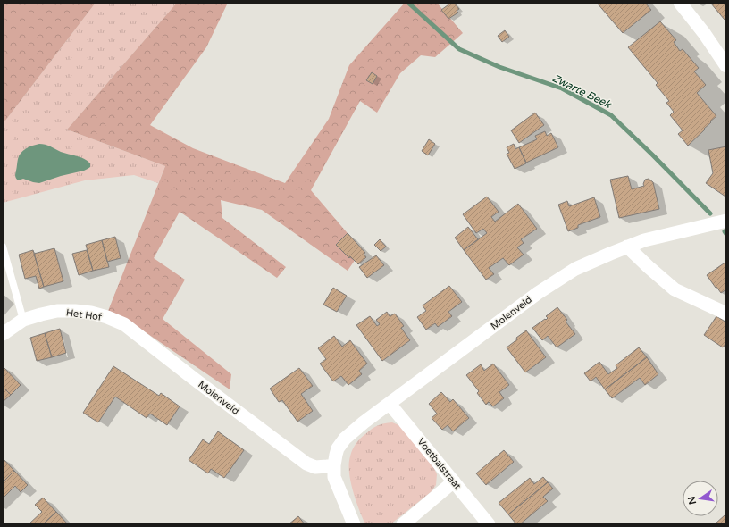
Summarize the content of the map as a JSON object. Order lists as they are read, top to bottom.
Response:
{
  "streets": {
    "street": ["Molenveld", "Het Hof", "Voetbalstraat"]
  },
  "crossings": [
    ["Molenveld", "Het Hof"],
    ["Molenveld", "Voetbalstraat"]
  ],
  "water": ["Zwarte Beek"],
  "north": "left"
}
